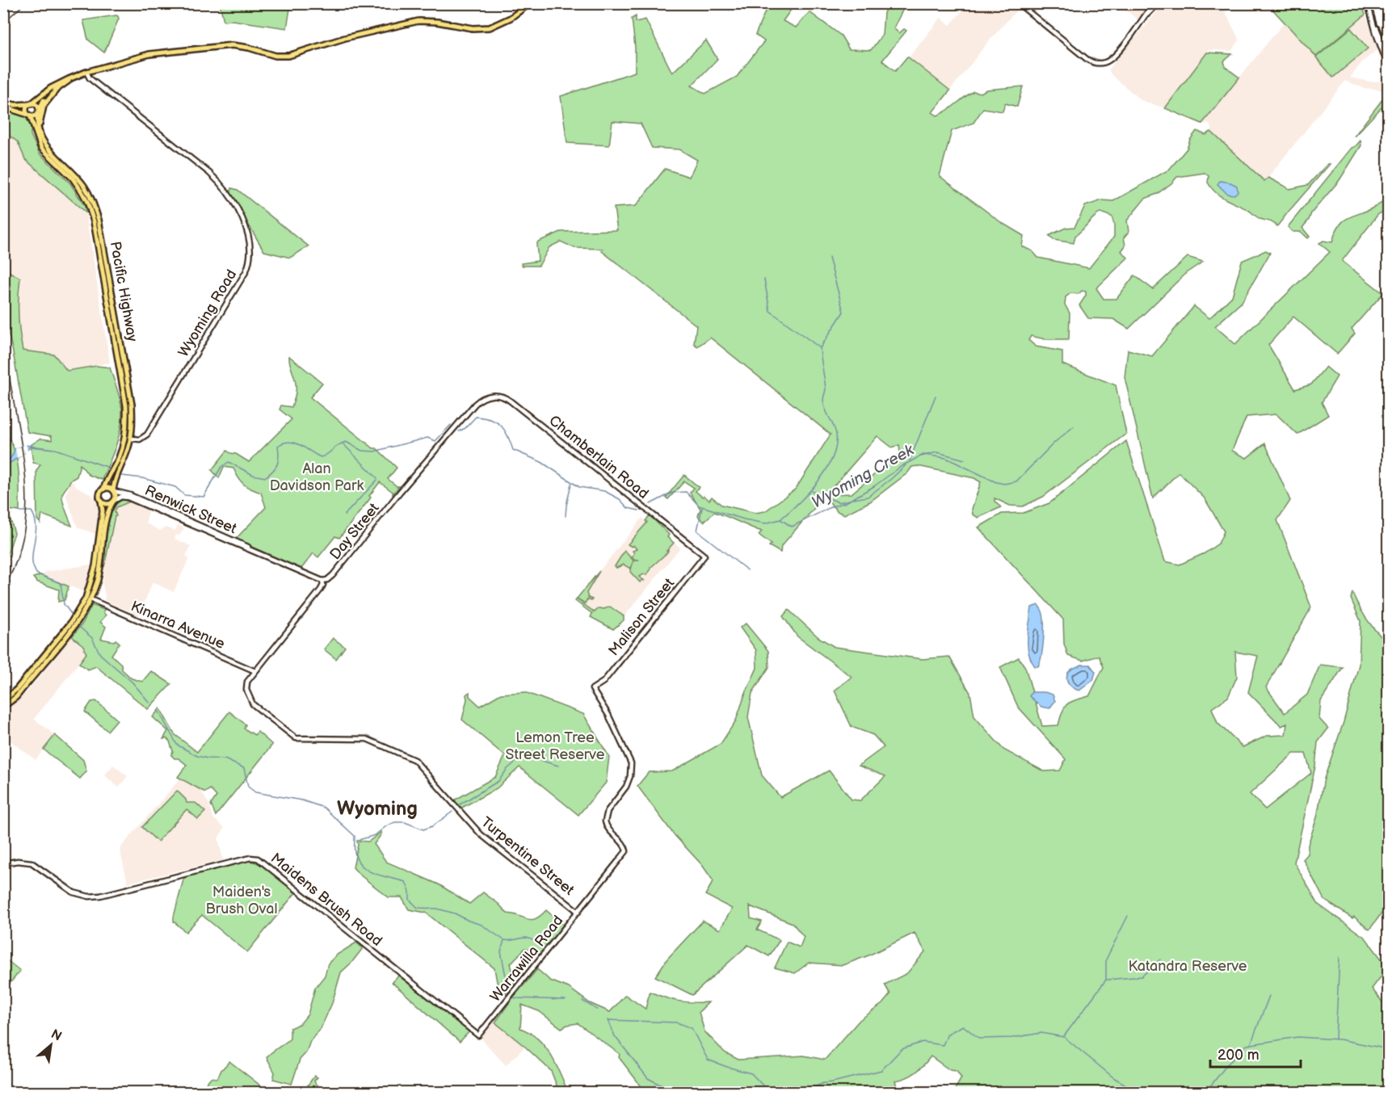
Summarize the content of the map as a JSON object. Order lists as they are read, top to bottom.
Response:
{
  "streets": {
    "main road": ["Pacific Highway"],
    "street": [
      "Wyoming Road",
      "Chamberlain Road",
      "Renwick Street",
      "Day Street",
      "Malison Street",
      "Kinarra Avenue",
      "Turpentine Street",
      "Maidens Brush Road",
      "Warrawilla Road"
    ]
  },
  "crossings": [
    ["Pacific Highway", "Wyoming Road"],
    ["Pacific Highway", "Renwick Street"],
    ["Chamberlain Road", "Day Street"],
    ["Chamberlain Road", "Malison Street"],
    ["Renwick Street", "Day Street"],
    ["Day Street", "Kinarra Avenue"],
    ["Day Street", "Turpentine Street"],
    ["Malison Street", "Warrawilla Road"],
    ["Kinarra Avenue", "Turpentine Street"],
    ["Turpentine Street", "Warrawilla Road"],
    ["Maidens Brush Road", "Warrawilla Road"]
  ],
  "districts": ["Wyoming"],
  "water": ["Wyoming Creek"],
  "parks": [
    "Alan Davidson Park",
    "Lemon Tree Street Reserve",
    "Maiden's Brush Oval",
    "Katandra Reserve"
  ],
  "scale_bar": "200 m",
  "north": "top right"
}
